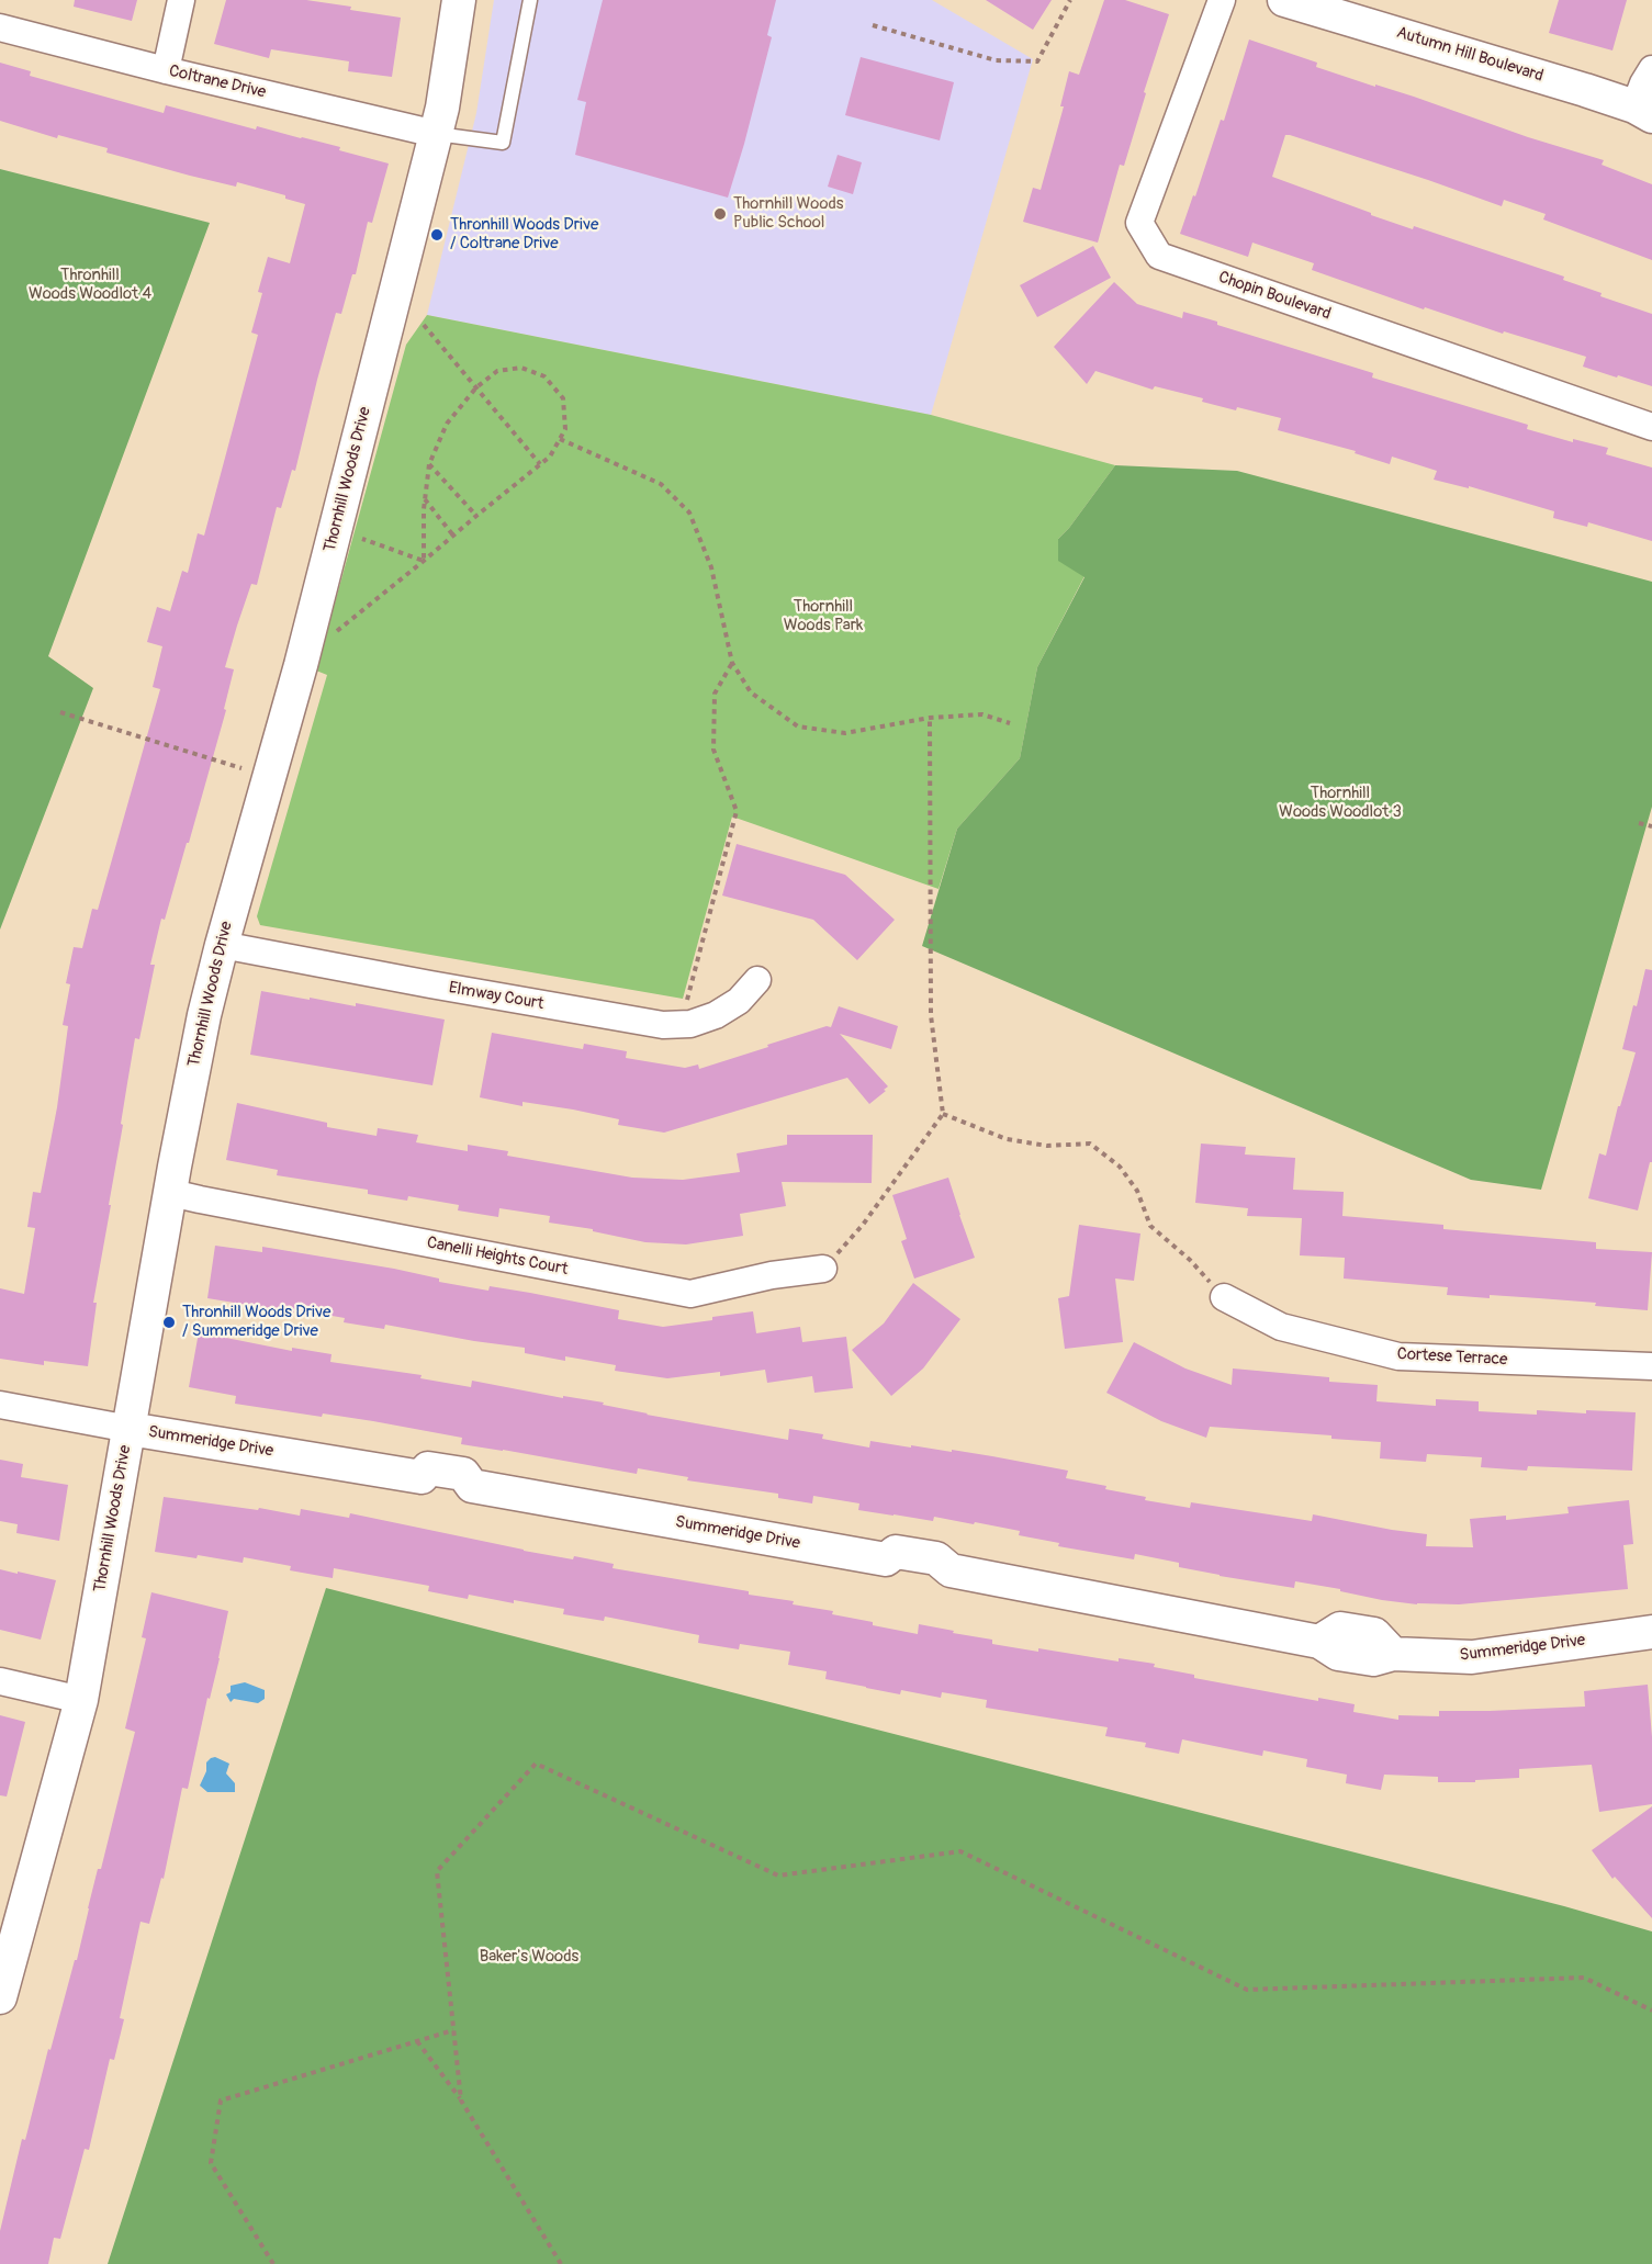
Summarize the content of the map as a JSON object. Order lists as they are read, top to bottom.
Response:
{
  "streets": {
    "street": [
      "Autumn Hill Boulevard",
      "Coltrane Drive",
      "Chopin Boulevard",
      "Thornhill Woods Drive",
      "Elmway Court",
      "Canelli Heights Court",
      "Cortese Terrace",
      "Summeridge Drive"
    ]
  },
  "crossings": [
    ["Coltrane Drive", "Thornhill Woods Drive"],
    ["Thornhill Woods Drive", "Elmway Court"],
    ["Thornhill Woods Drive", "Canelli Heights Court"],
    ["Thornhill Woods Drive", "Summeridge Drive"]
  ],
  "parks": [
    "Thronhill Woods Woodlot 4",
    "Thornhill Woods Park",
    "Thornhill Woods Woodlot 3",
    "Baker's Woods"
  ],
  "places": ["Thornhill Woods Public School", "Thronhill Woods Drive / Coltrane Drive", "Thronhill Woods Drive / Summeridge Drive"]
}
